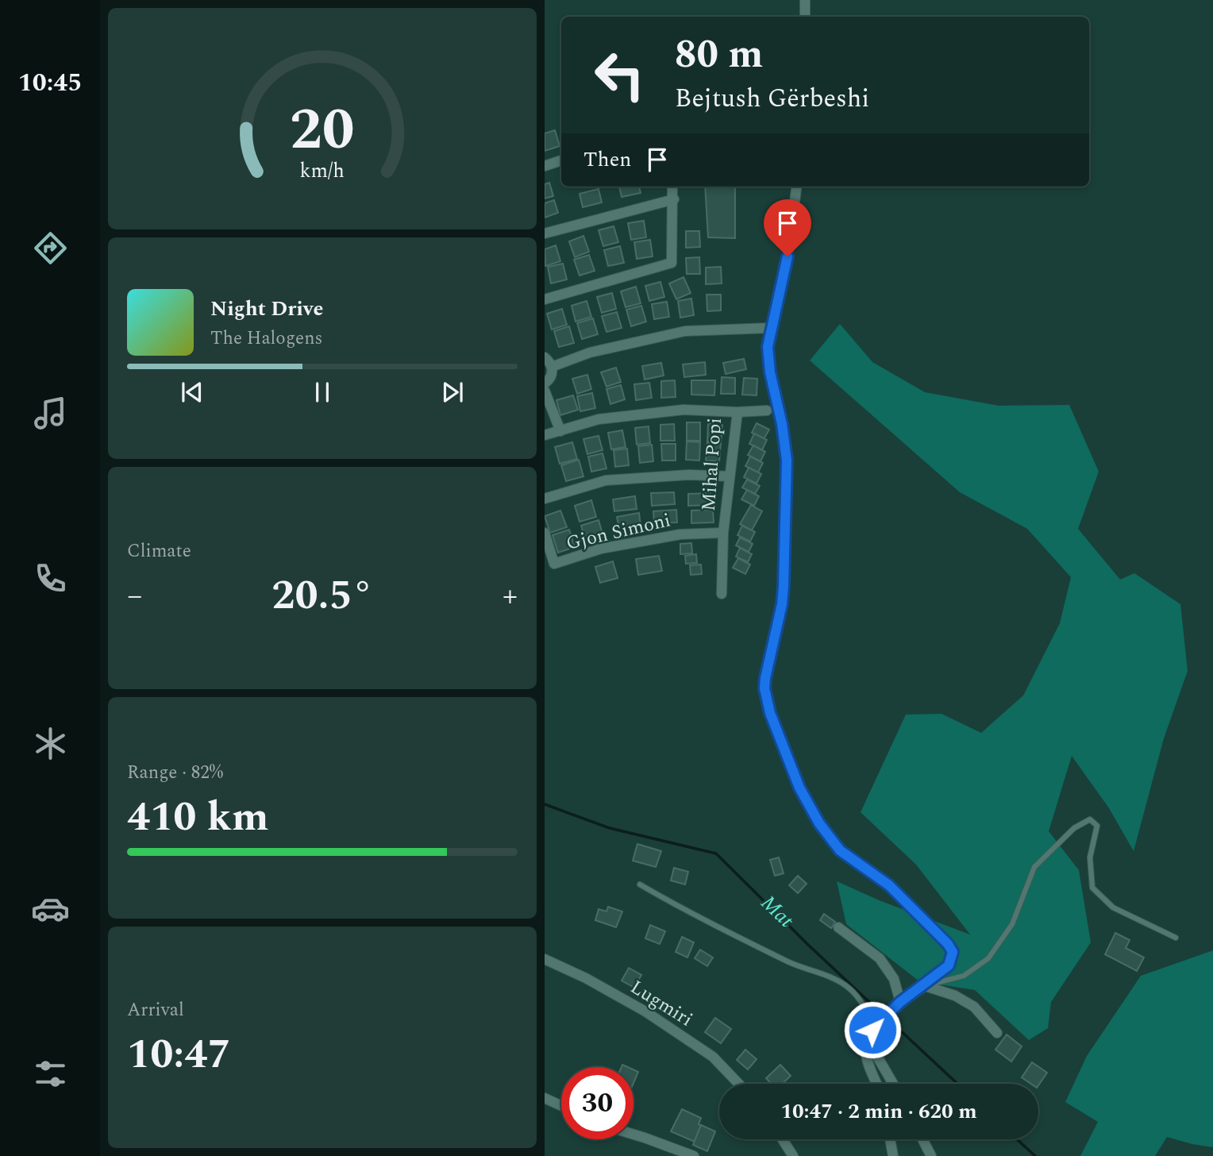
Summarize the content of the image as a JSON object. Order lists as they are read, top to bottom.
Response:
{
  "streets": {
    "street": ["Mihal Popi", "Gjon Simoni", "Lugmiri"]
  },
  "crossings": [
    ["Mihal Popi", "Gjon Simoni"]
  ],
  "water": ["Mat"],
  "page": {
    "tabs": "10:45",
    "turn": ["80 m", "Bejtush Gërbeshi"],
    "then": "Then",
    "song": ["Night Drive", "The Halogens"],
    "tile": [
      "Climate",
      ["Range · 82%", "410 km"],
      ["Arrival", "10:47"]
    ],
    "heat": ["−", "20.5°", "+"],
    "limit": "30",
    "trip": "10:47 · 2 min · 620 m",
    "gauge": ["20", "km/h"]
  }
}
